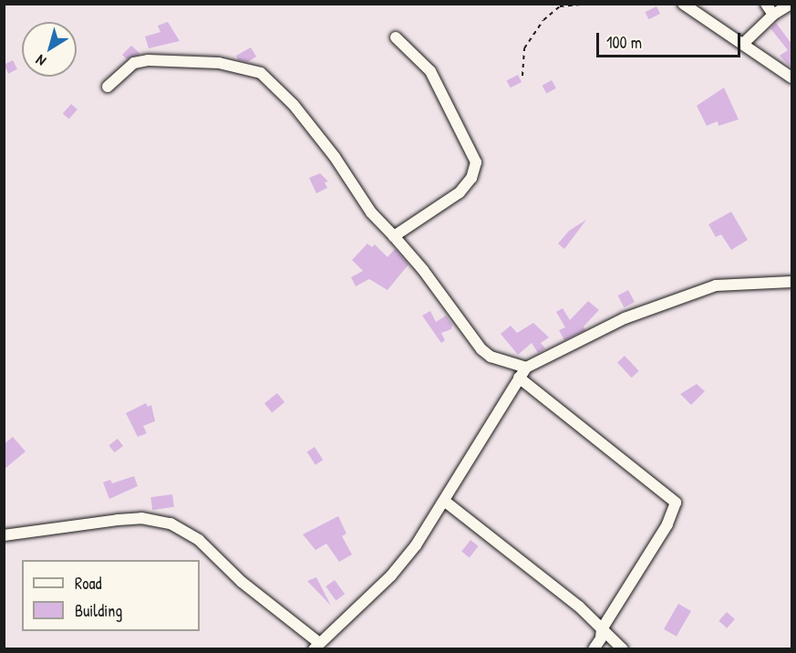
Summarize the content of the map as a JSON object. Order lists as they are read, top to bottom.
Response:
{
  "legend": ["Road", "Building"],
  "scale_bar": "100 m",
  "north": "bottom left"
}
